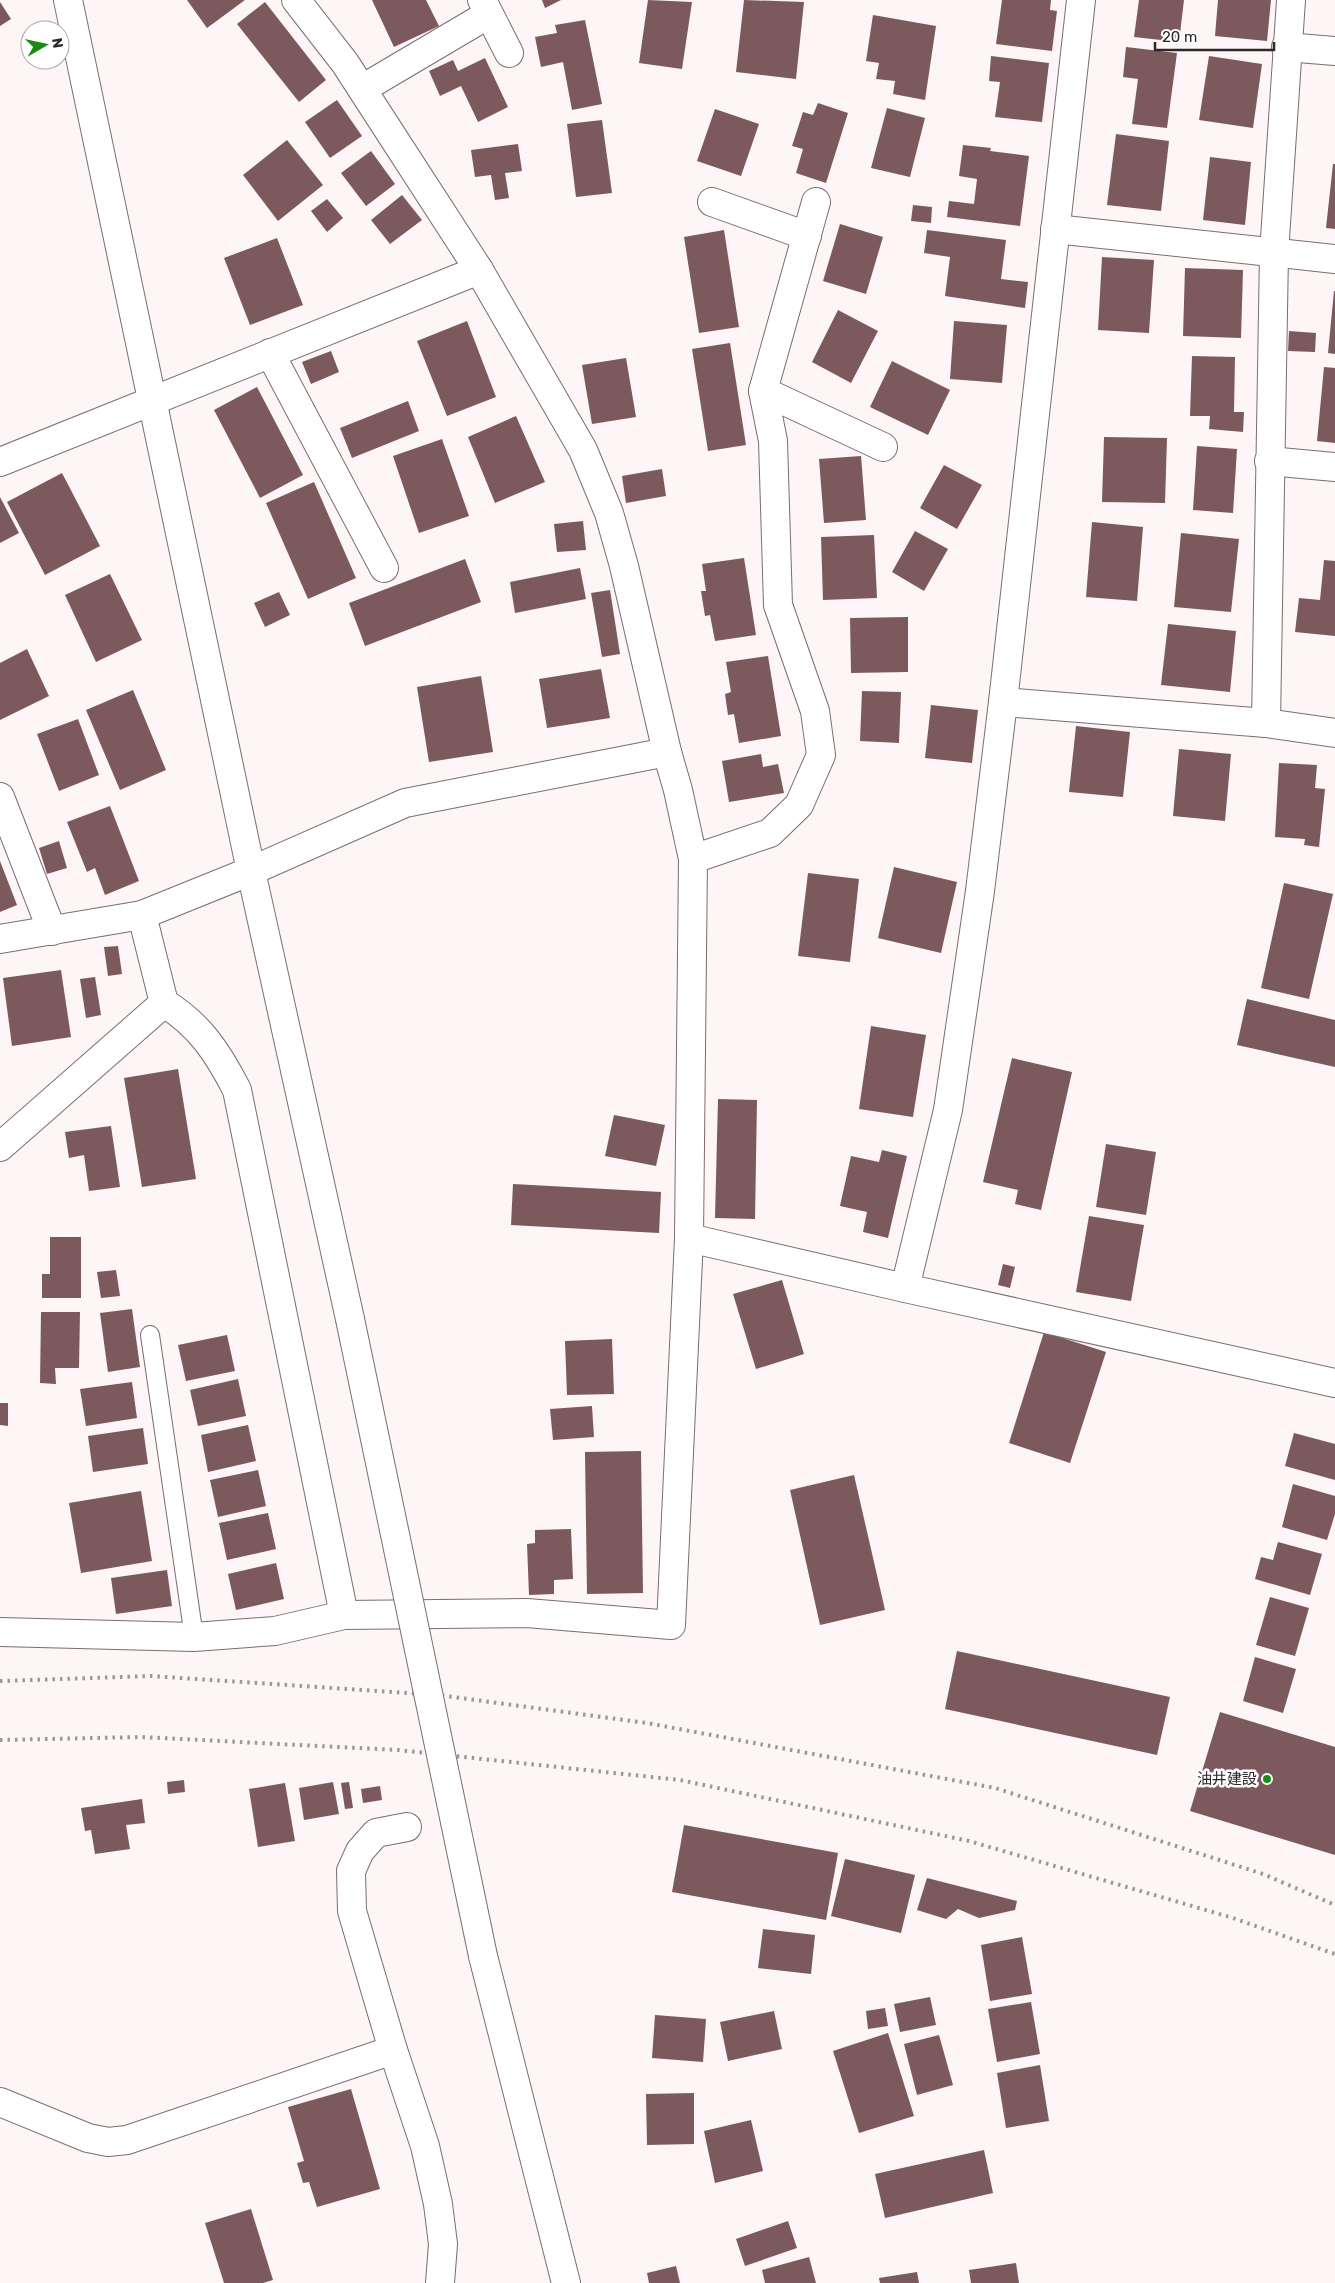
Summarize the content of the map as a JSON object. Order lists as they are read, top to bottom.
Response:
{
  "places": ["油井建設"],
  "scale_bar": "20 m",
  "north": "right"
}
